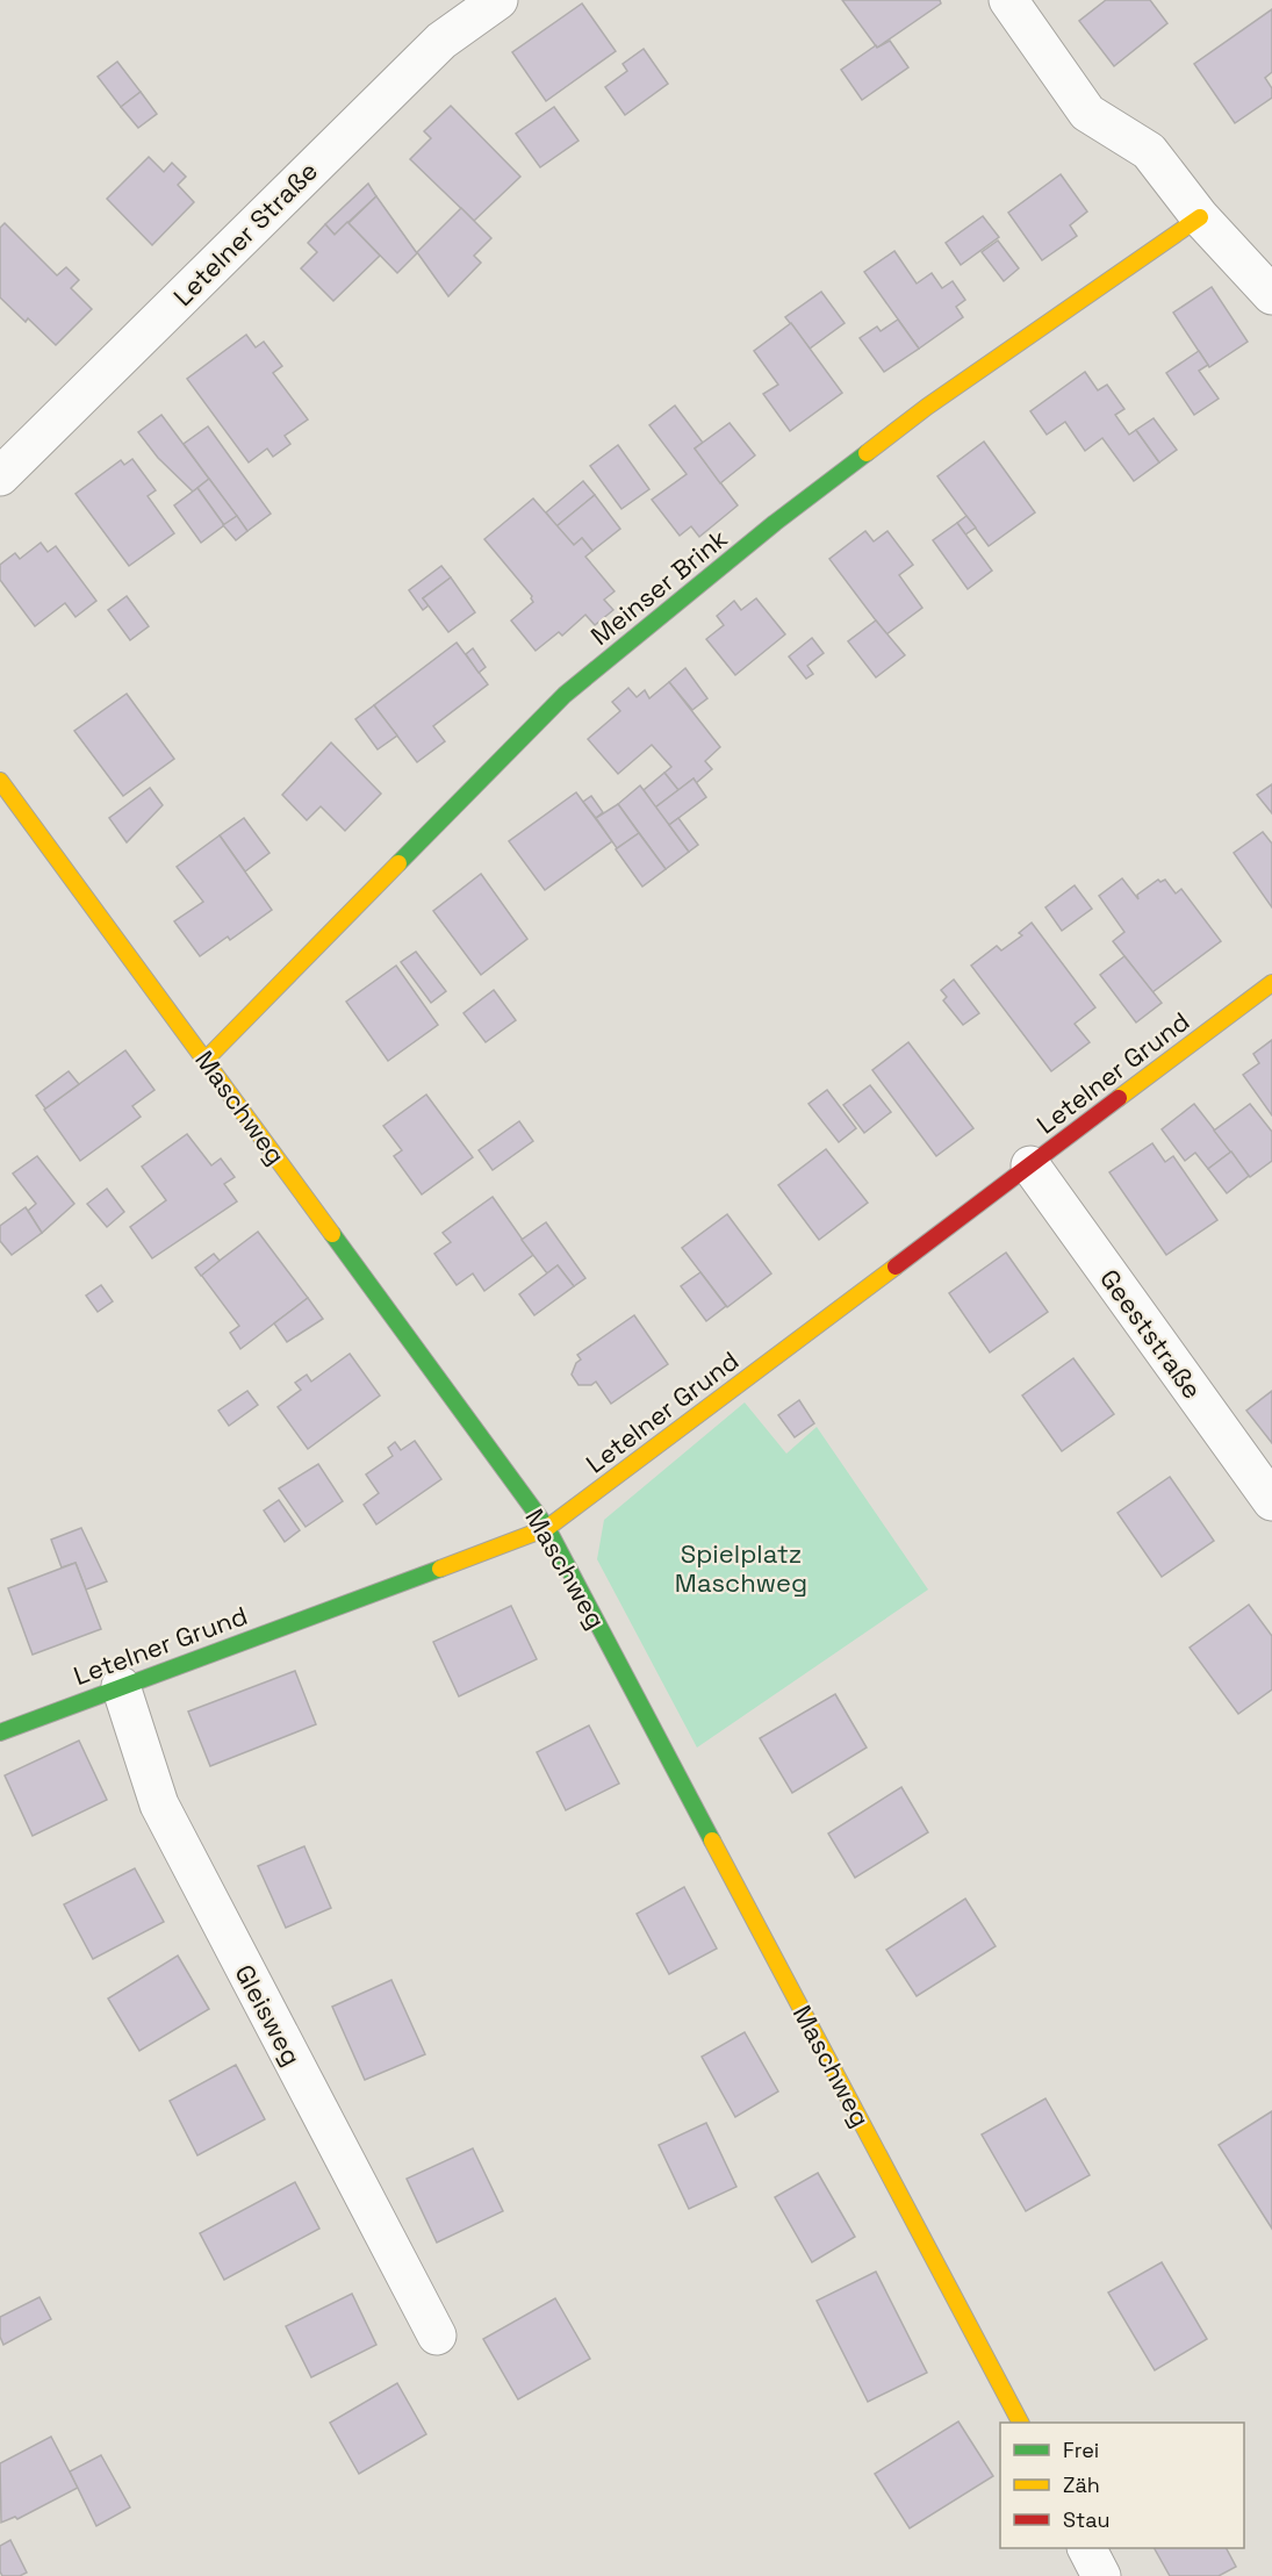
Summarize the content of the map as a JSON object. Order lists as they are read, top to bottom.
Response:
{
  "streets": {
    "street": [
      "Letelner Straße",
      "Meinser Brink",
      "Letelner Grund",
      "Maschweg",
      "Geeststraße",
      "Gleisweg"
    ]
  },
  "crossings": [
    ["Meinser Brink", "Maschweg"],
    ["Letelner Grund", "Maschweg"],
    ["Letelner Grund", "Geeststraße"],
    ["Letelner Grund", "Gleisweg"]
  ],
  "parks": ["Spielplatz Maschweg"],
  "legend": ["Frei", "Zäh", "Stau"]
}
